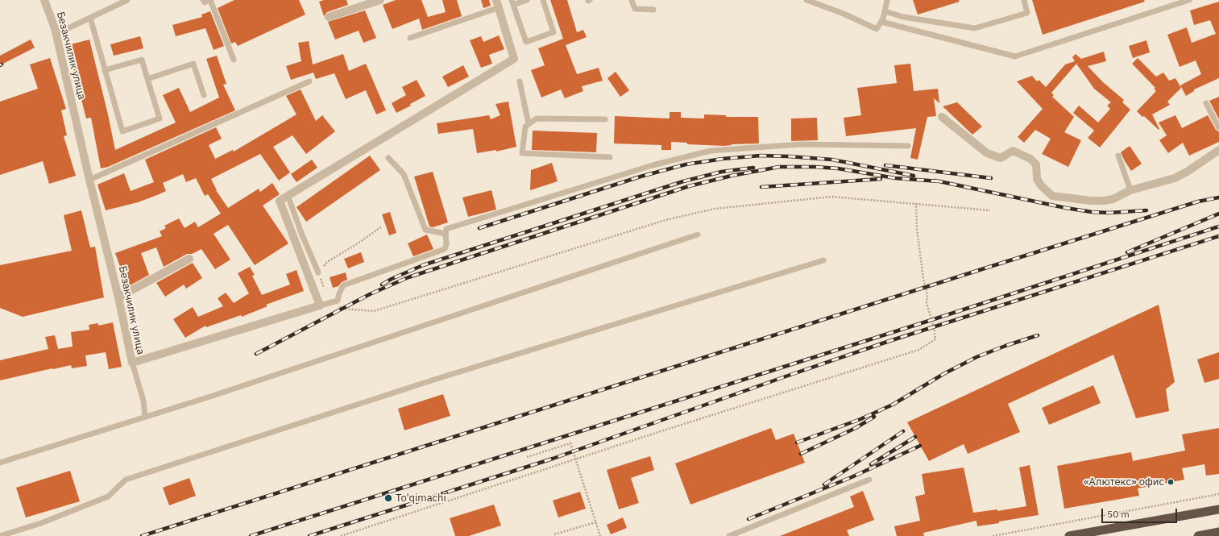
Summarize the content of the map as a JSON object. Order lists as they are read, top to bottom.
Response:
{
  "streets": {
    "street": ["Безакчилик улица"]
  },
  "places": ["«Алютекс» офис", "To'qimachi"],
  "scale_bar": "50 m"
}
